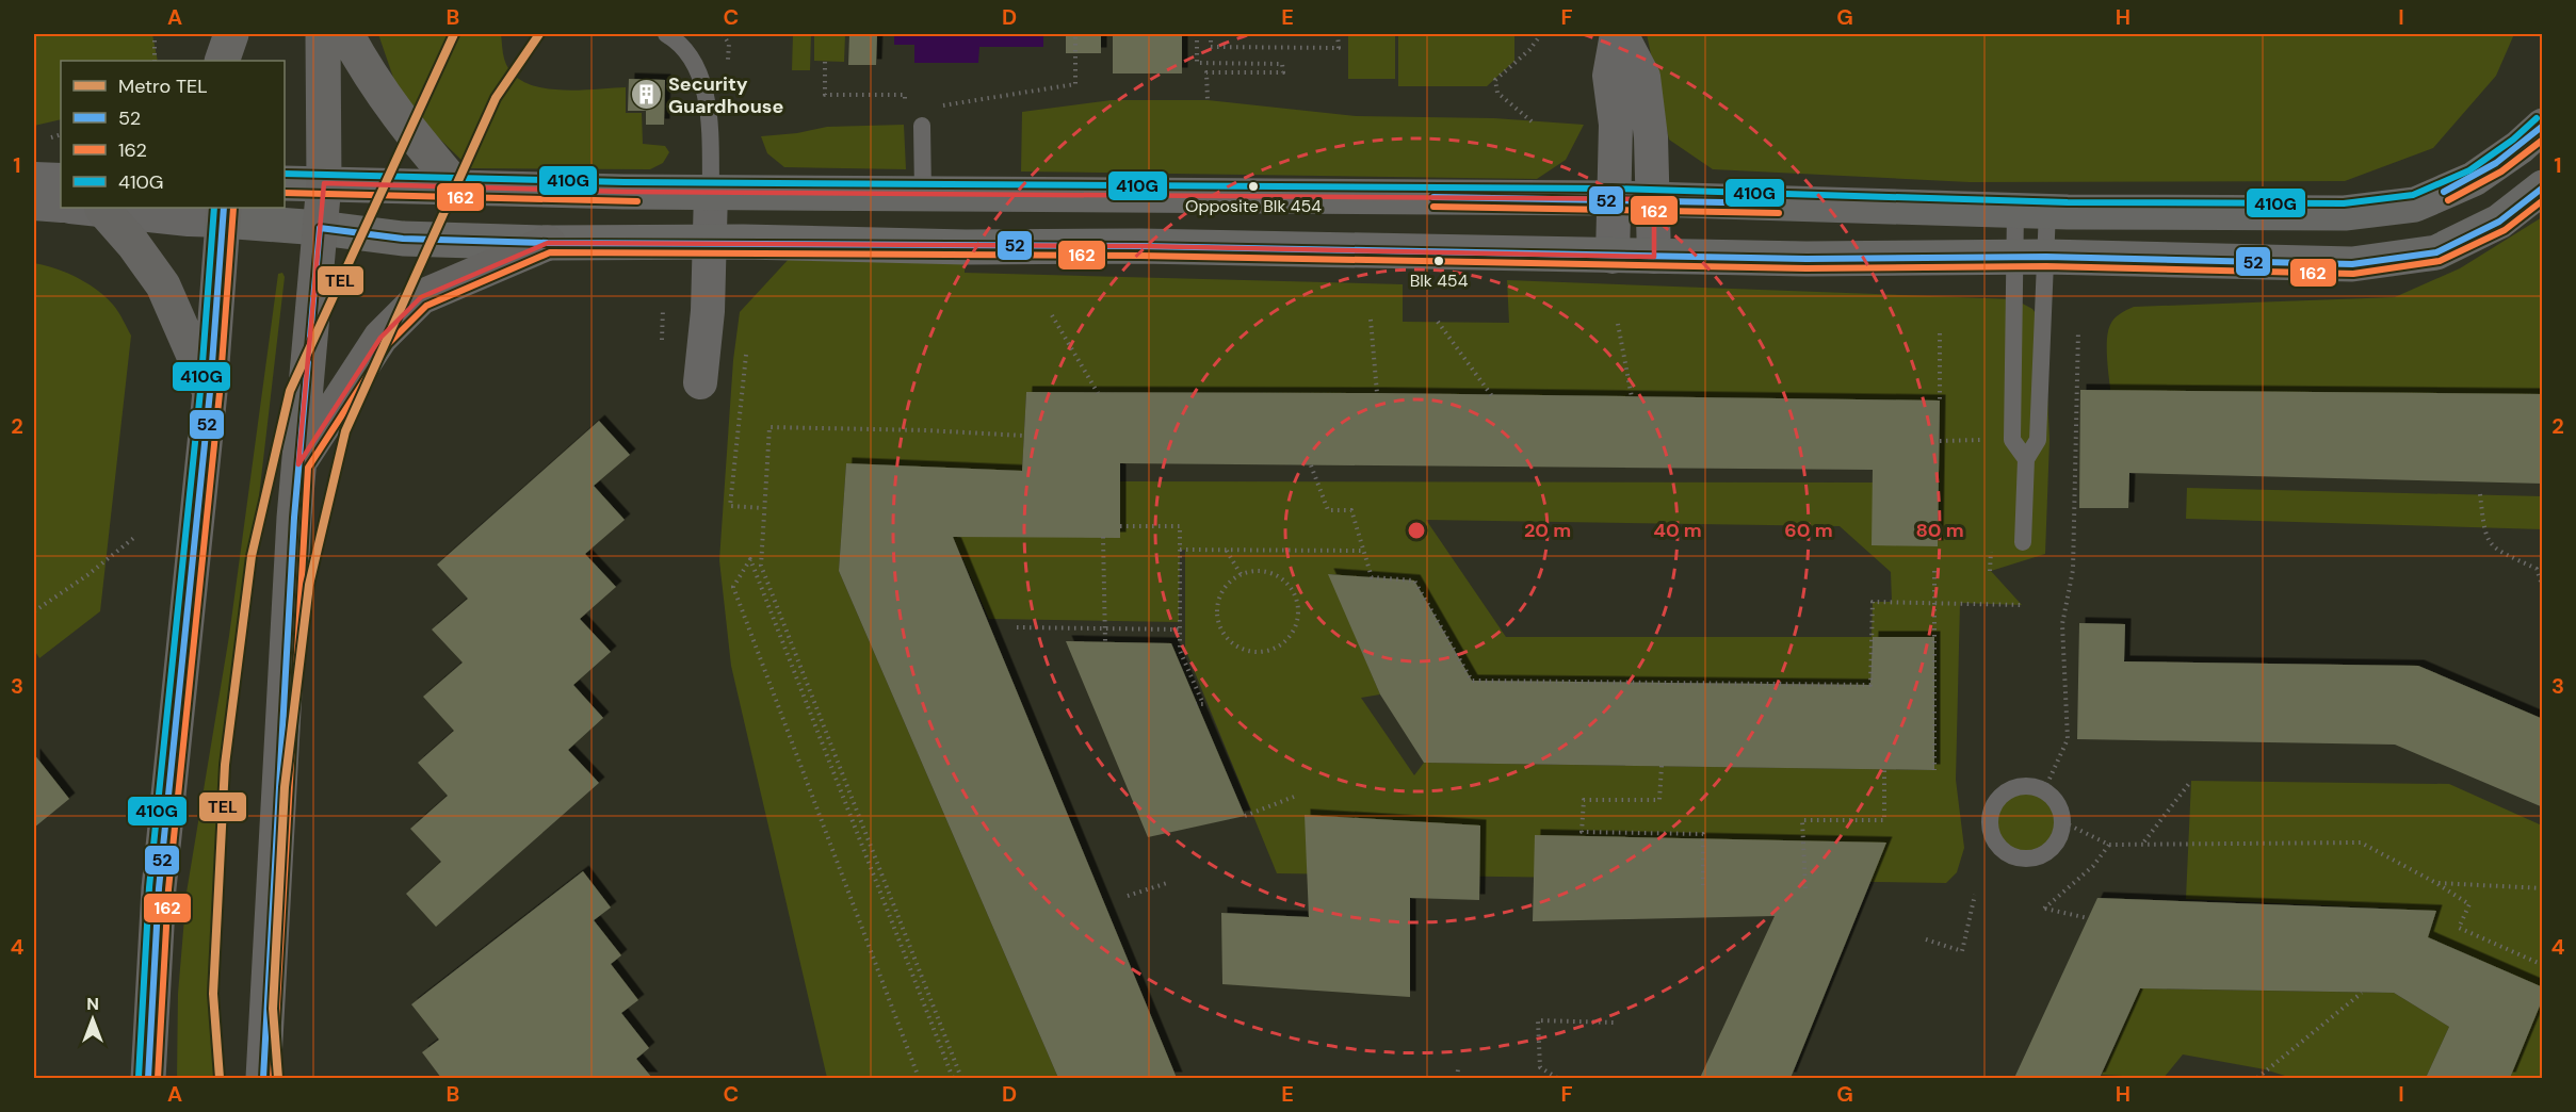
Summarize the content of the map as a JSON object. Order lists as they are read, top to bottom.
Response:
{
  "places": {
    "building": ["Security Guardhouse"],
    "other": ["Opposite Blk 454", "Blk 454"]
  },
  "lines": [
    "metro line TEL",
    "transit line 410G",
    "transit line 52",
    "transit line 162"
  ],
  "legend": [
    "Metro TEL",
    "52",
    "162",
    "410G"
  ],
  "north": "top",
  "grid": {
    "columns": [
      "A",
      "B",
      "C",
      "D",
      "E",
      "F",
      "G",
      "H",
      "I"
    ],
    "rows": [
      "1",
      "2",
      "3",
      "4"
    ]
  },
  "rings": [
    "20 m",
    "40 m",
    "60 m",
    "80 m"
  ]
}
